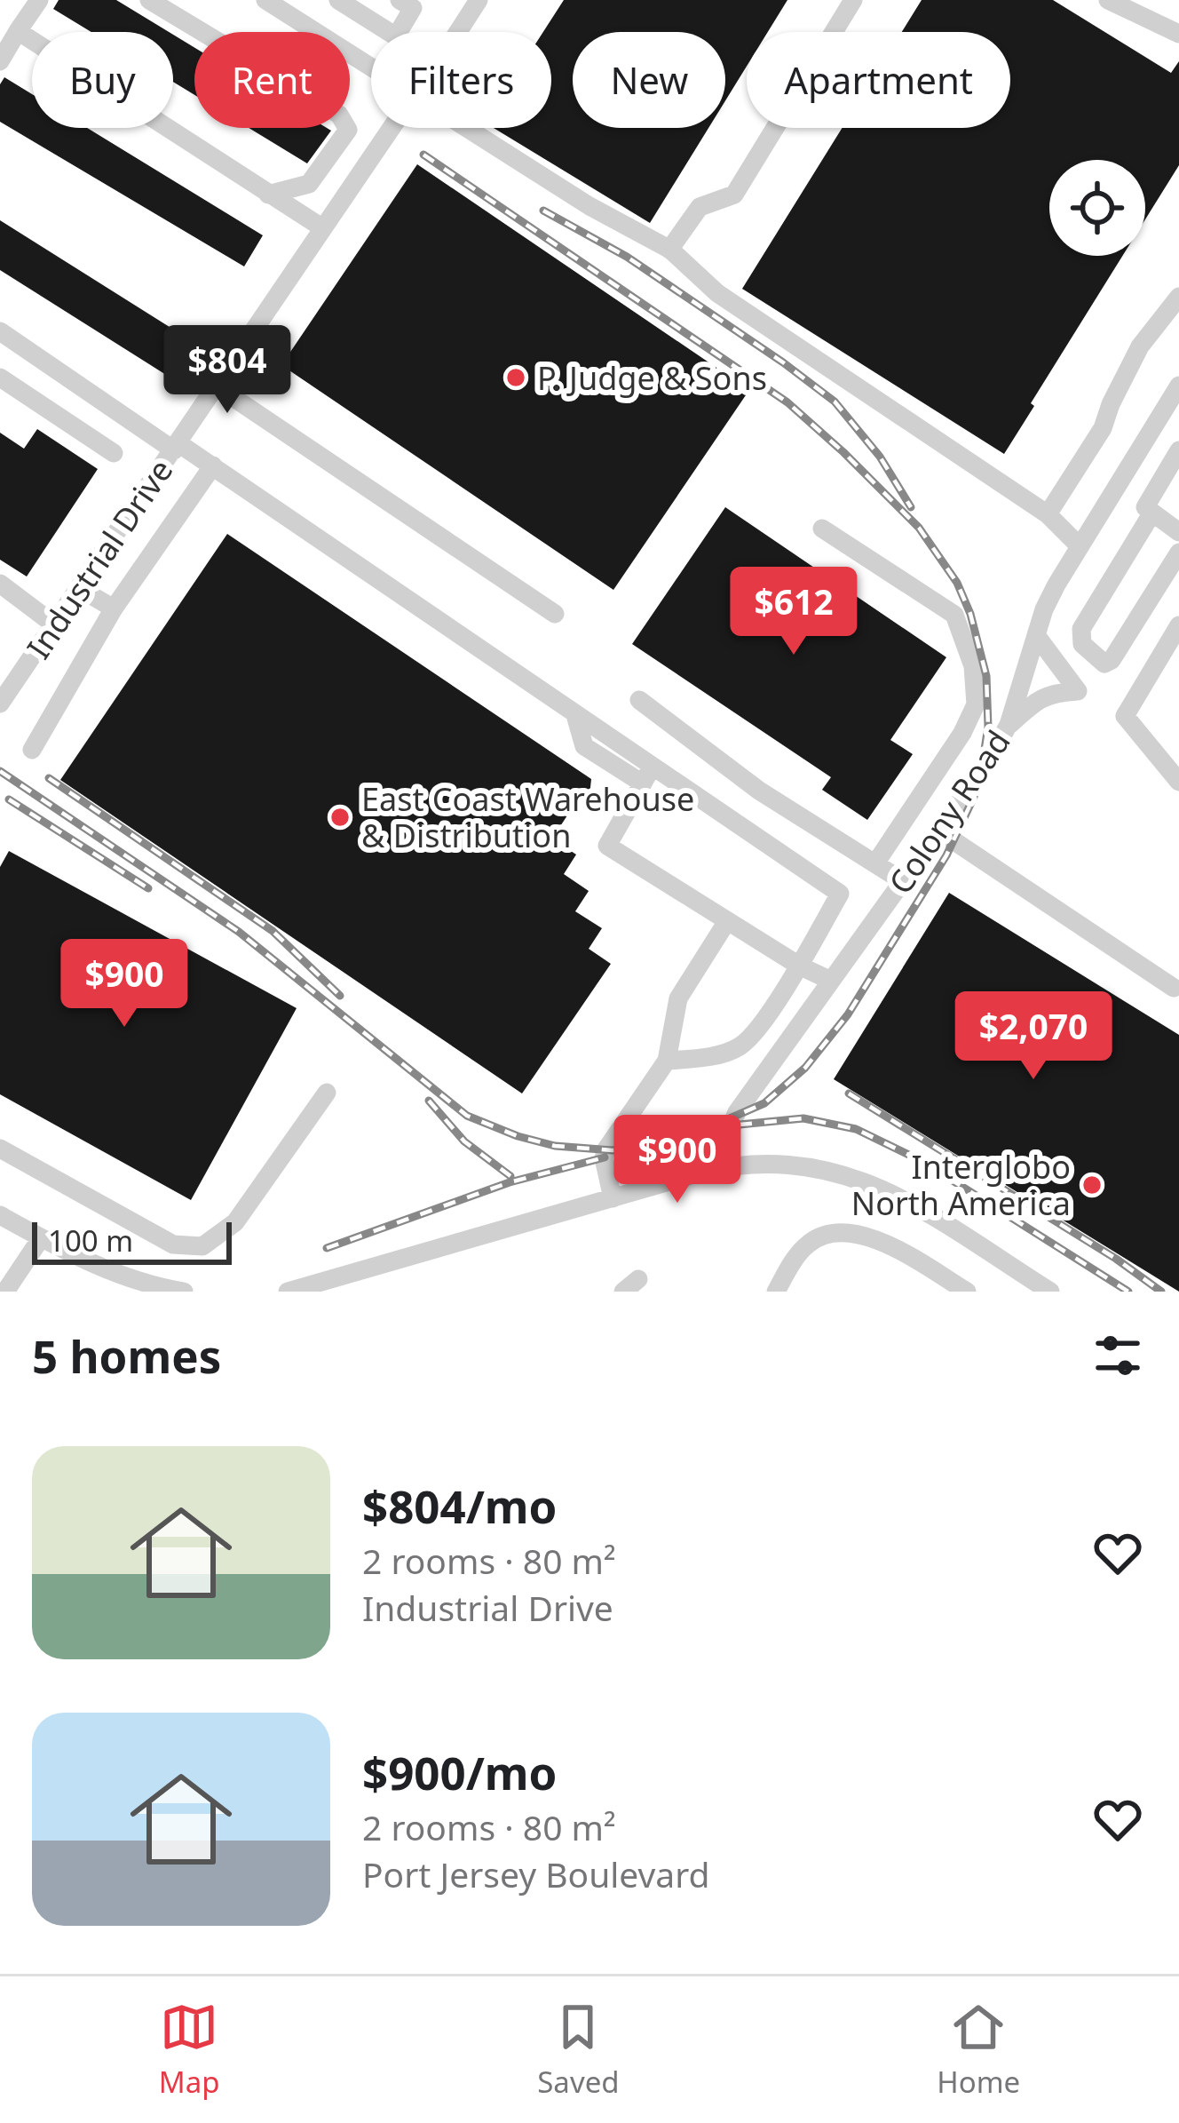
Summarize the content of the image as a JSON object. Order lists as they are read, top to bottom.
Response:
{
  "streets": {
    "street": ["Industrial Drive", "Colony Road"]
  },
  "places": ["P. Judge & Sons", "East Coast Warehouse & Distribution", "Interglobo North America"],
  "scale_bar": "100 m",
  "page": {
    "chip": [
      "Buy",
      "Rent",
      "Filters",
      "New",
      "Apartment"
    ],
    "price": [
      "$804",
      "$612",
      "$900",
      "$2,070",
      "$900"
    ],
    "scale": "100 m",
    "heading": "5 homes",
    "list": [
      {
        "name": "$804/mo",
        "note": "2 rooms · 80 m² · Industrial Drive"
      },
      {
        "name": "$900/mo",
        "note": "2 rooms · 80 m² · Port Jersey Boulevard"
      }
    ],
    "tabs": ["Map", "Saved", "Home"]
  }
}
